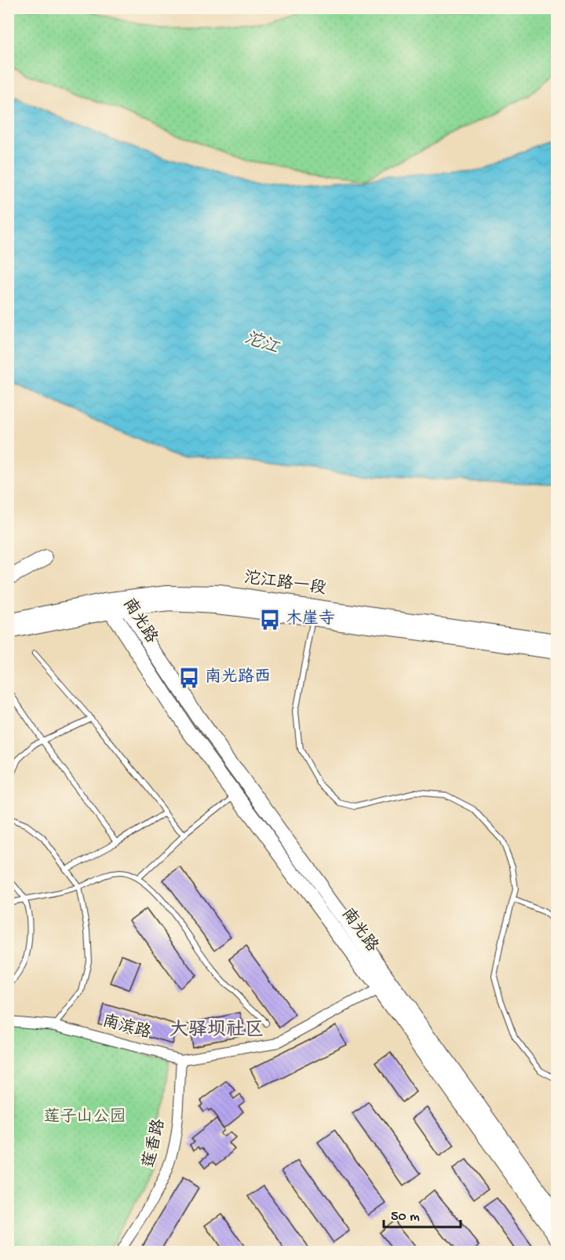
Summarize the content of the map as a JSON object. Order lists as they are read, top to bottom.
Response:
{
  "streets": {
    "main road": ["沱江路一段", "南光路"],
    "street": ["南滨路", "莲香路"]
  },
  "crossings": [
    ["沱江路一段", "南光路"],
    ["南光路", "南滨路"],
    ["南滨路", "莲香路"]
  ],
  "districts": ["大驿坝社区"],
  "water": ["沱江"],
  "parks": ["莲子山公园"],
  "places": {
    "bus stop": ["木崖寺", "南光路西"]
  },
  "scale_bar": "50 m"
}
